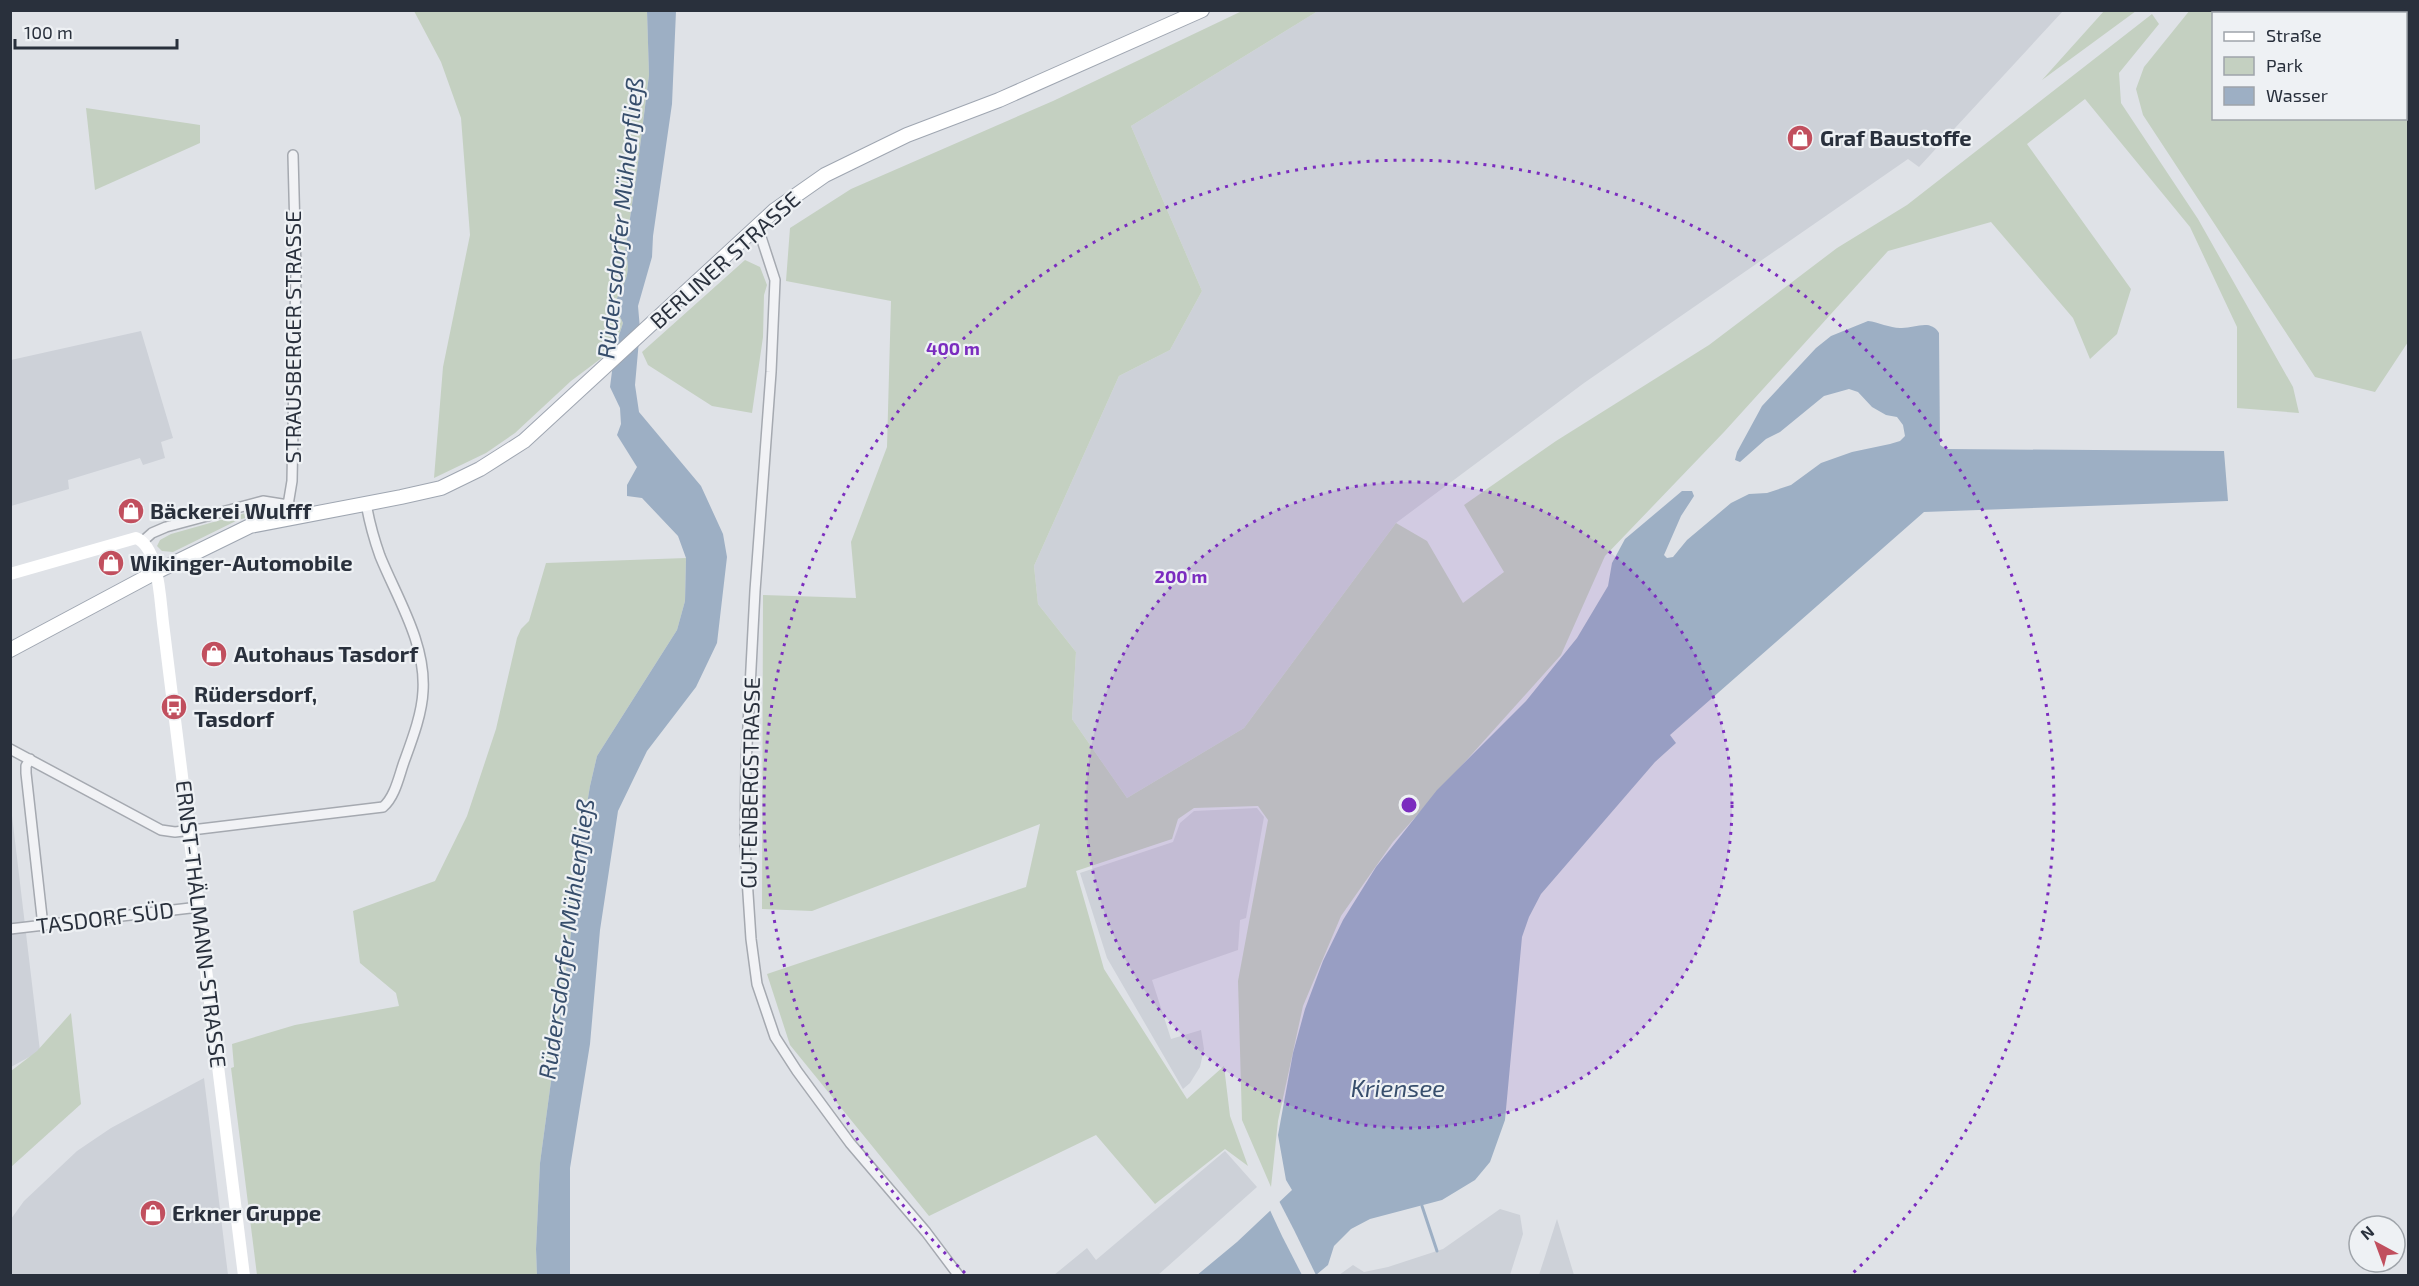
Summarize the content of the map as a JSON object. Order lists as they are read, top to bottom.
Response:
{
  "streets": {
    "main road": ["BERLINER STRASSE", "ERNST-THÄLMANN-STRASSE"],
    "street": ["STRAUSBERGER STRASSE", "GUTENBERGSTRASSE", "TASDORF SÜD"]
  },
  "crossings": [
    ["BERLINER STRASSE", "STRAUSBERGER STRASSE"],
    ["BERLINER STRASSE", "GUTENBERGSTRASSE"],
    ["BERLINER STRASSE", "ERNST-THÄLMANN-STRASSE"],
    ["TASDORF SÜD", "ERNST-THÄLMANN-STRASSE"]
  ],
  "water": ["Rüdersdorfer Mühlenfließ", "Kriensee"],
  "places": {
    "shop": [
      "Graf Baustoffe",
      "Bäckerei Wulfff",
      "Wikinger-Automobile",
      "Autohaus Tasdorf",
      "Erkner Gruppe"
    ],
    "bus stop": ["Rüdersdorf, Tasdorf"]
  },
  "legend": ["Straße", "Park", "Wasser"],
  "scale_bar": "100 m",
  "north": "top left",
  "rings": ["400 m", "200 m"]
}
